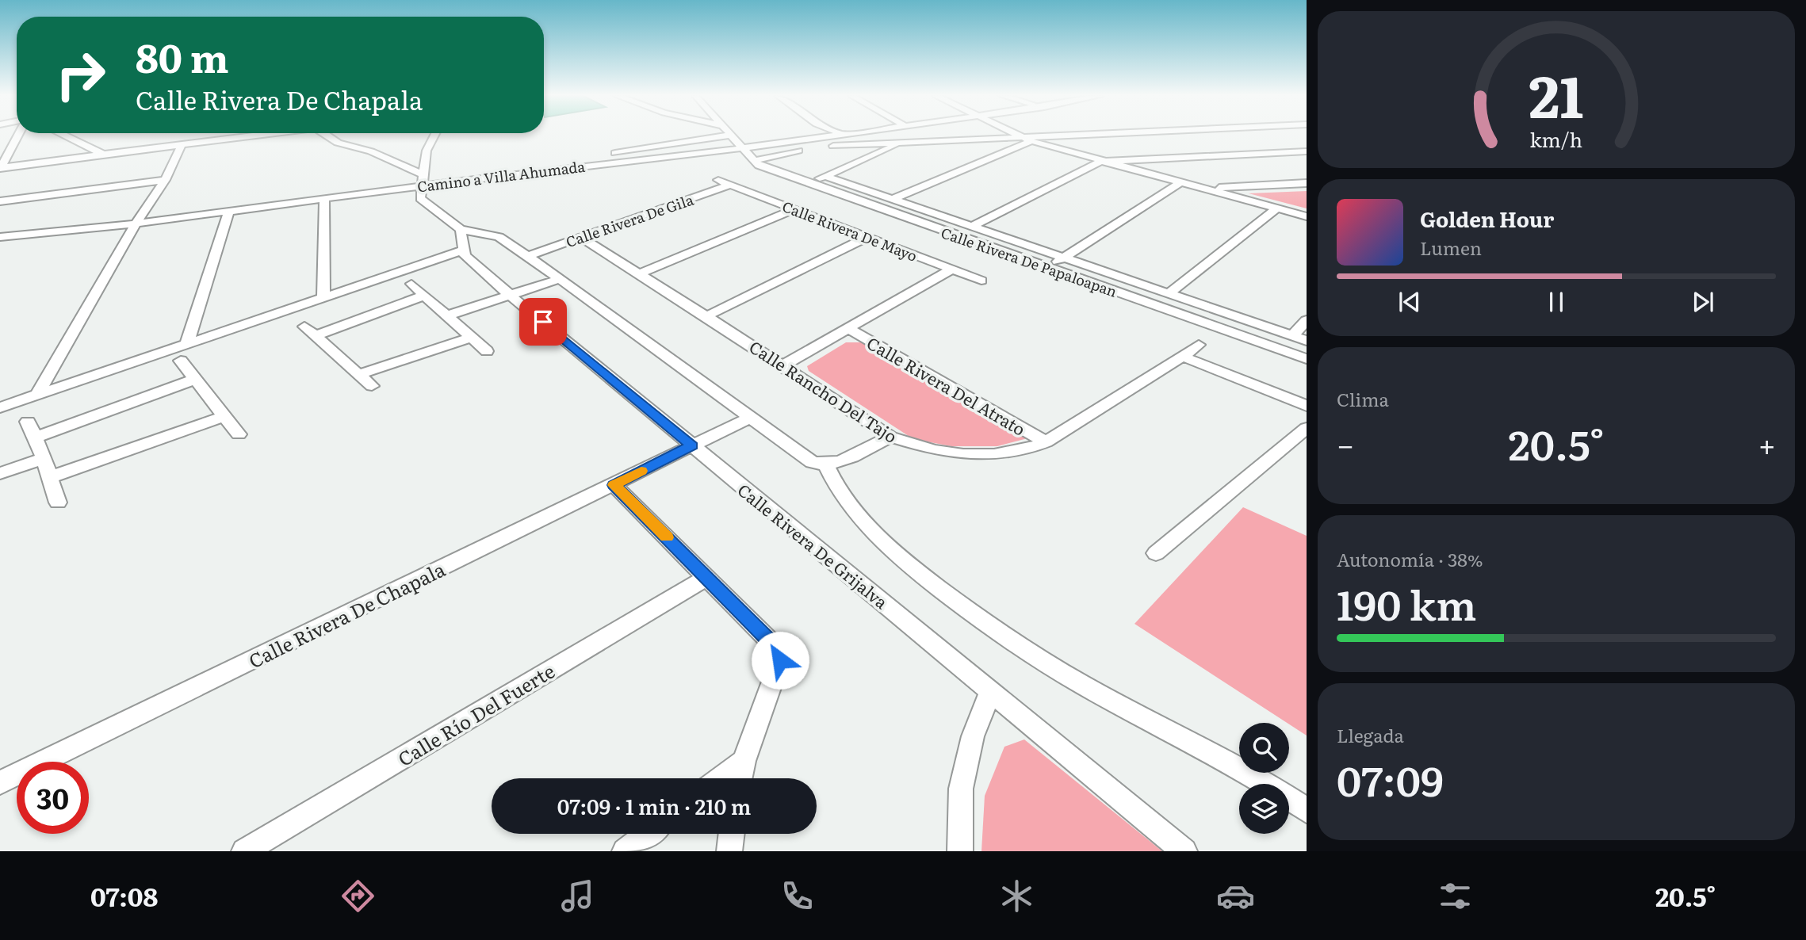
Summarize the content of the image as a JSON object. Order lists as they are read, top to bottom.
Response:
{
  "streets": {
    "street": [
      "Camino a Villa Ahumada",
      "Calle Rivera De Gila",
      "Calle Rivera De Mayo",
      "Calle Rivera De Papaloapan",
      "Calle Rivera Del Atrato",
      "Calle Rancho Del Tajo",
      "Calle Rivera De Grijalva",
      "Calle Rivera De Chapala",
      "Calle Río Del Fuerte"
    ]
  },
  "crossings": [
    ["Calle Rivera De Gila", "Calle Rivera De Mayo"],
    ["Calle Rivera De Gila", "Calle Rancho Del Tajo"],
    ["Calle Rivera Del Atrato", "Calle Rancho Del Tajo"],
    ["Calle Rivera De Grijalva", "Calle Rivera De Chapala"]
  ],
  "page": {
    "turn": ["80 m", "Calle Rivera De Chapala"],
    "song": ["Golden Hour", "Lumen"],
    "tile": [
      "Clima",
      ["Autonomía · 38%", "190 km"],
      ["Llegada", "07:09"]
    ],
    "heat": ["−", "20.5°", "+"],
    "limit": "30",
    "trip": "07:09 · 1 min · 210 m",
    "tabs": ["07:08", "20.5°"],
    "gauge": ["21", "km/h"]
  }
}
